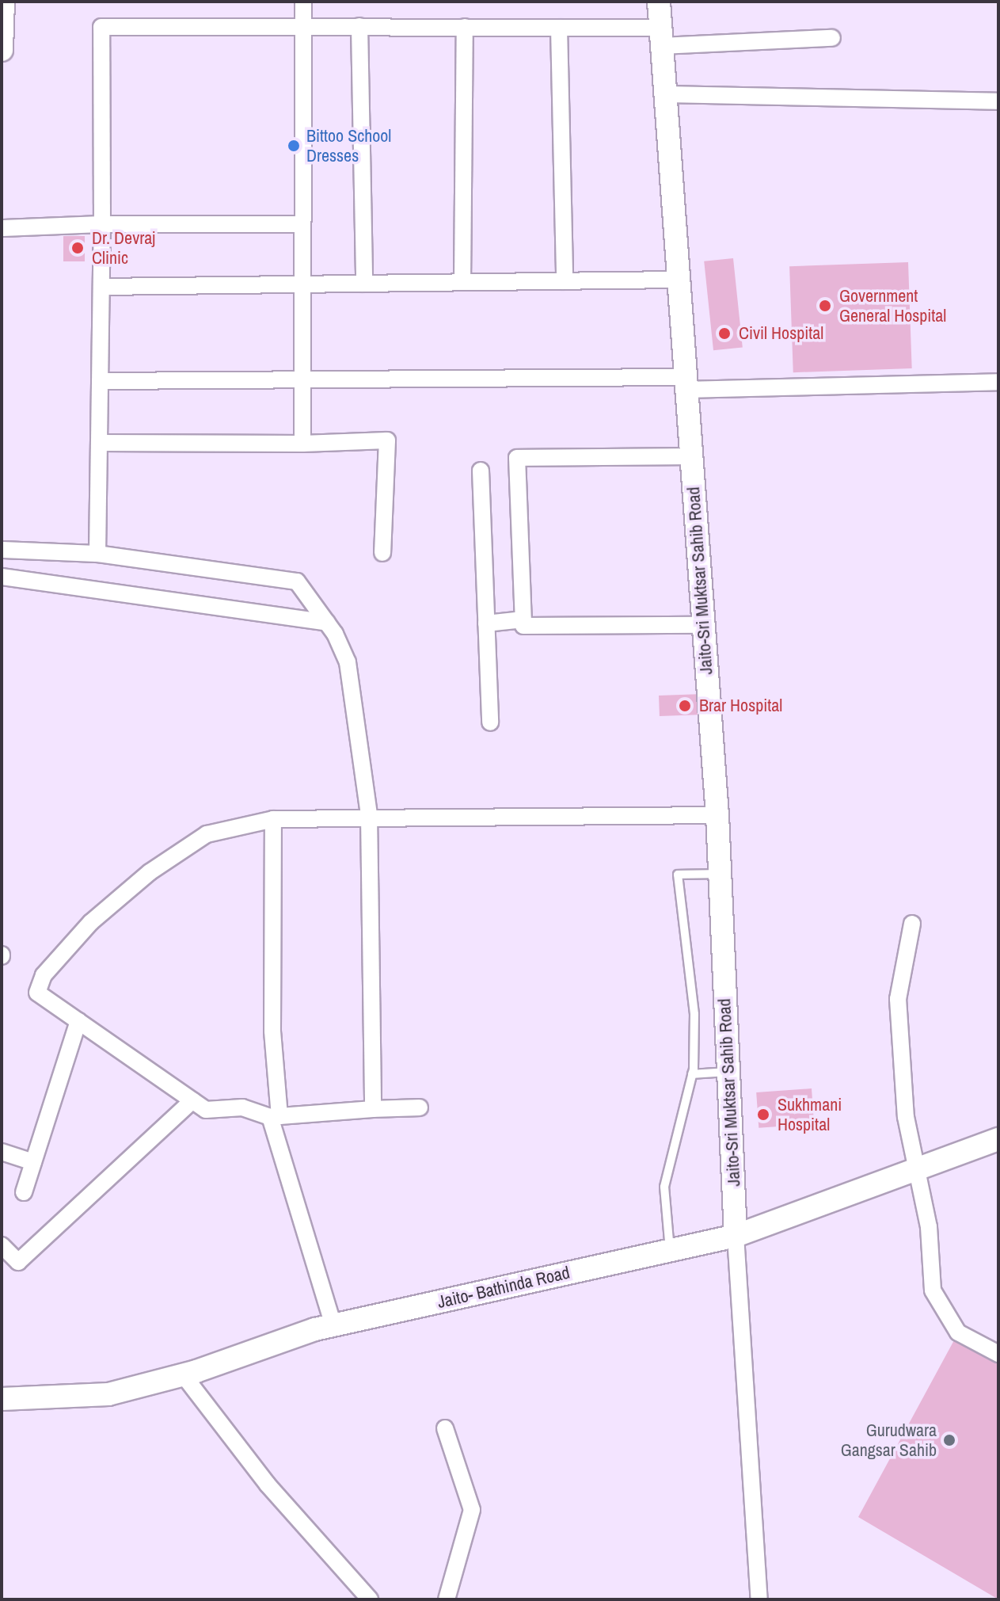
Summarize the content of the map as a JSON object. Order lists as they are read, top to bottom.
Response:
{
  "streets": {
    "street": ["Jaito-Sri Muktsar Sahib Road", "Jaito- Bathinda Road"]
  },
  "crossings": [
    ["Jaito-Sri Muktsar Sahib Road", "Jaito- Bathinda Road"]
  ],
  "places": [
    "Bittoo School Dresses",
    "Dr. Devraj Clinic",
    "Government General Hospital",
    "Civil Hospital",
    "Brar Hospital",
    "Sukhmani Hospital",
    "Gurudwara Gangsar Sahib"
  ]
}
